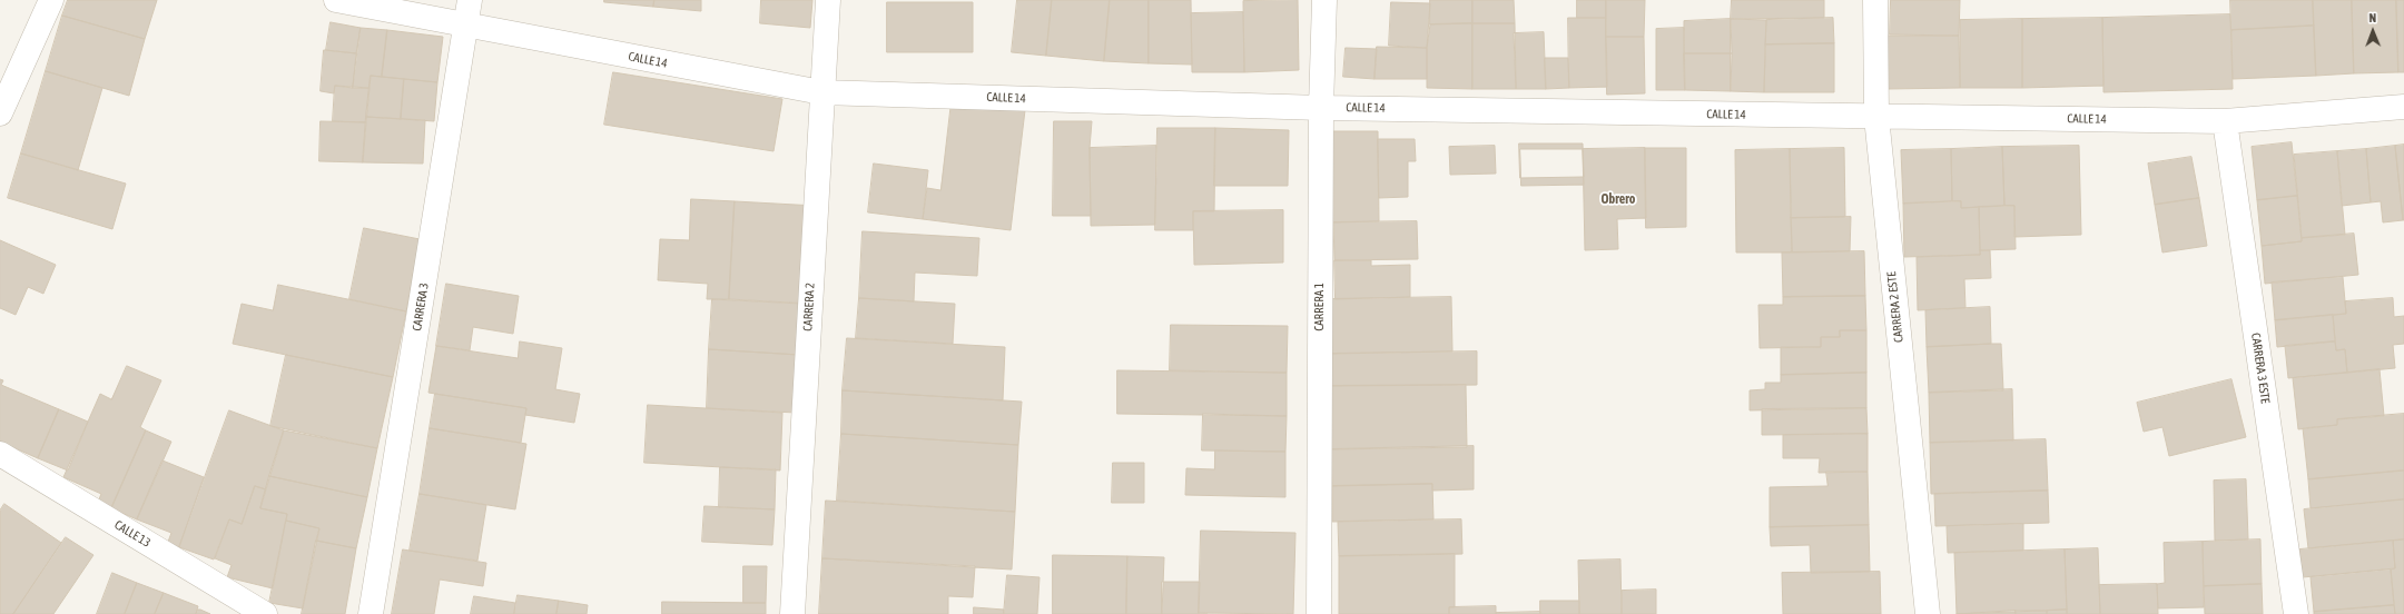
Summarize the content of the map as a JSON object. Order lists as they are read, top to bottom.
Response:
{
  "streets": {
    "street": [
      "CALLE 14",
      "CARRERA 3",
      "CARRERA 2",
      "CARRERA 1",
      "CARRERA 2 ESTE",
      "CARRERA 3 ESTE",
      "CALLE 13"
    ]
  },
  "crossings": [
    ["CALLE 14", "CARRERA 3"],
    ["CALLE 14", "CARRERA 2"],
    ["CALLE 14", "CARRERA 1"],
    ["CALLE 14", "CARRERA 2 ESTE"],
    ["CALLE 14", "CARRERA 3 ESTE"]
  ],
  "districts": ["Obrero"],
  "north": "top"
}
